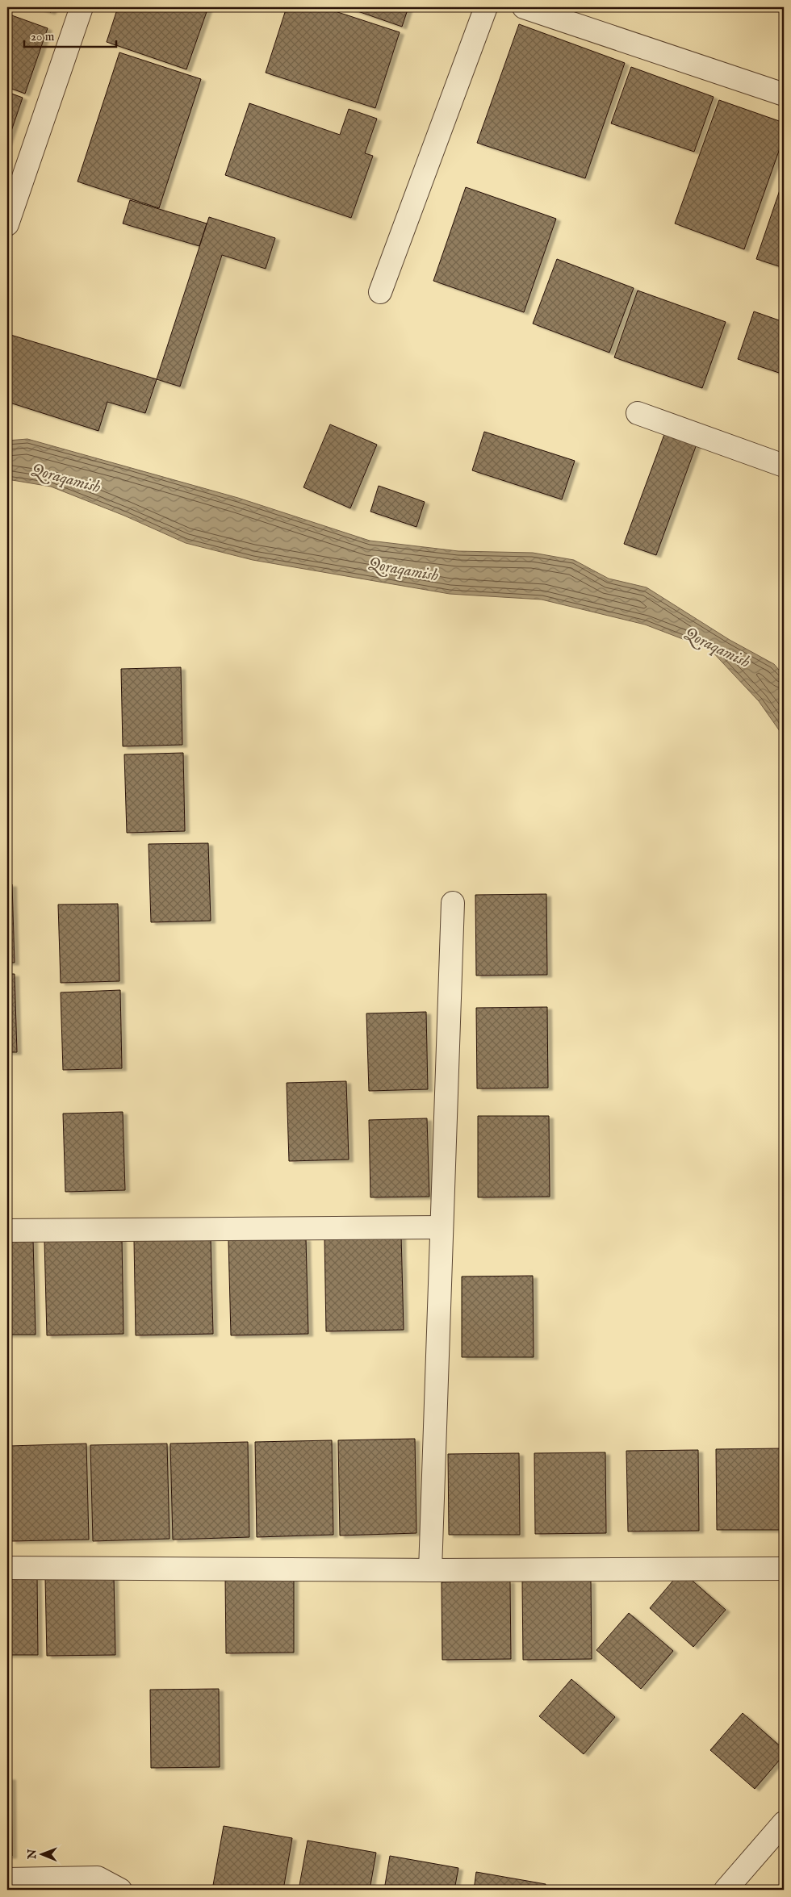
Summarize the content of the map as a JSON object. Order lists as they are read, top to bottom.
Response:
{
  "water": ["Qoraqamish"],
  "scale_bar": "20 m",
  "north": "left"
}
